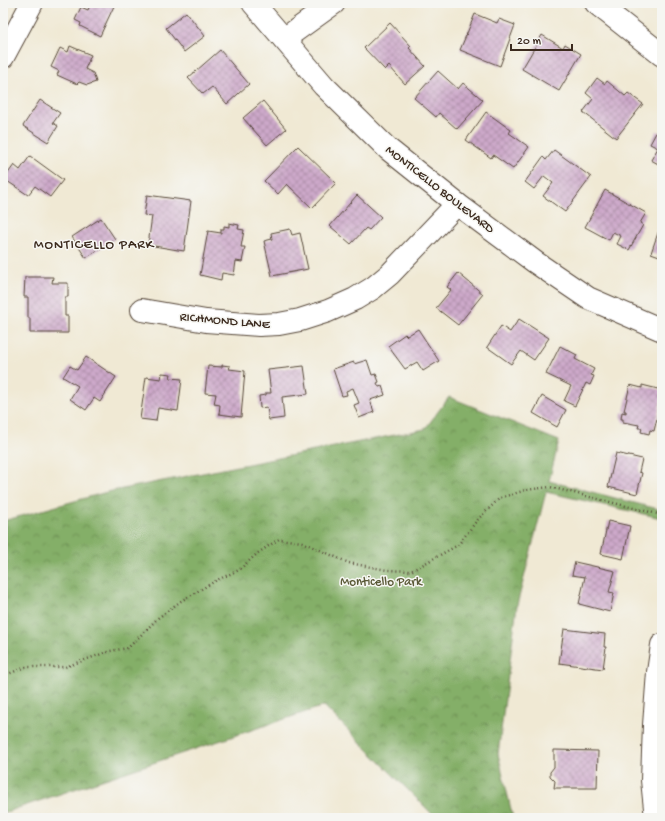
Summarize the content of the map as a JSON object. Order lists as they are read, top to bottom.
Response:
{
  "streets": {
    "street": ["MONTICELLO BOULEVARD", "RICHMOND LANE"]
  },
  "crossings": [
    ["MONTICELLO BOULEVARD", "RICHMOND LANE"]
  ],
  "districts": ["MONTICELLO PARK"],
  "parks": ["Monticello Park"],
  "scale_bar": "20 m"
}
